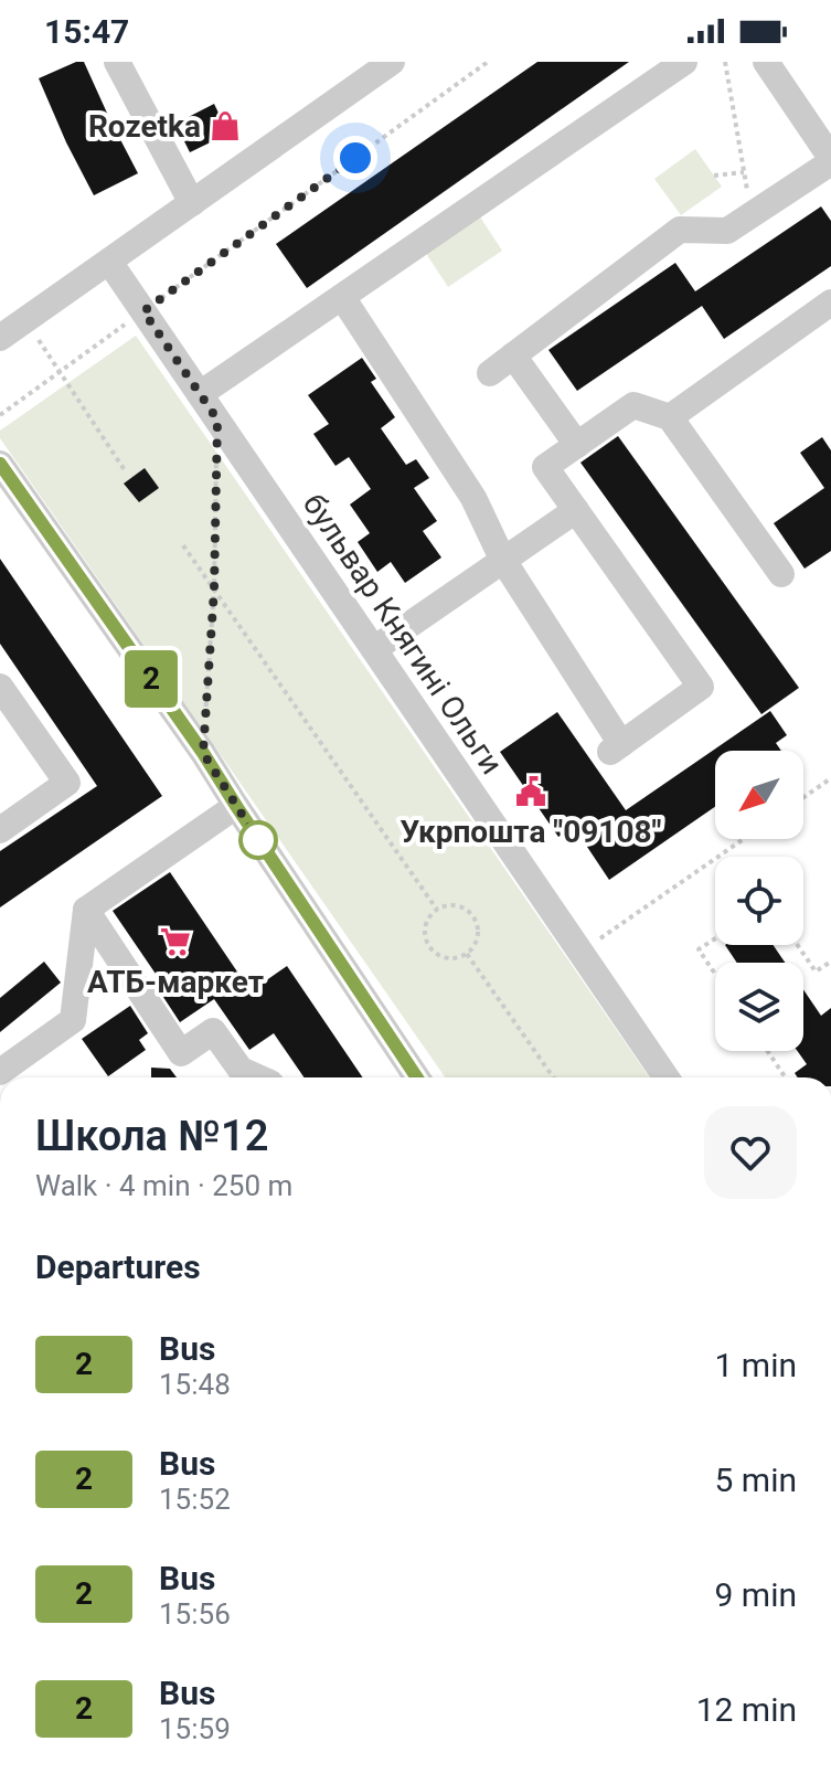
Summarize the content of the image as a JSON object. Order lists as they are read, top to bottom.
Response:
{
  "streets": {
    "street": ["бульвар Княгині Ольги"]
  },
  "places": {
    "shop": ["Rozetka"],
    "public building": ["Укрпошта \"09108\""],
    "supermarket": ["АТБ-маркет"]
  },
  "lines": ["bus line 2"],
  "north": "bottom left",
  "page": {
    "status": "15:47",
    "on_map": "2",
    "heading": [
      ["Школа №12", "Walk · 4 min · 250 m"],
      "Departures"
    ],
    "list": [
      {
        "mark": "2",
        "name": "Bus",
        "note": "15:48",
        "value": "1 min"
      },
      {
        "mark": "2",
        "name": "Bus",
        "note": "15:52",
        "value": "5 min"
      },
      {
        "mark": "2",
        "name": "Bus",
        "note": "15:56",
        "value": "9 min"
      },
      {
        "mark": "2",
        "name": "Bus",
        "note": "15:59",
        "value": "12 min"
      }
    ]
  }
}
